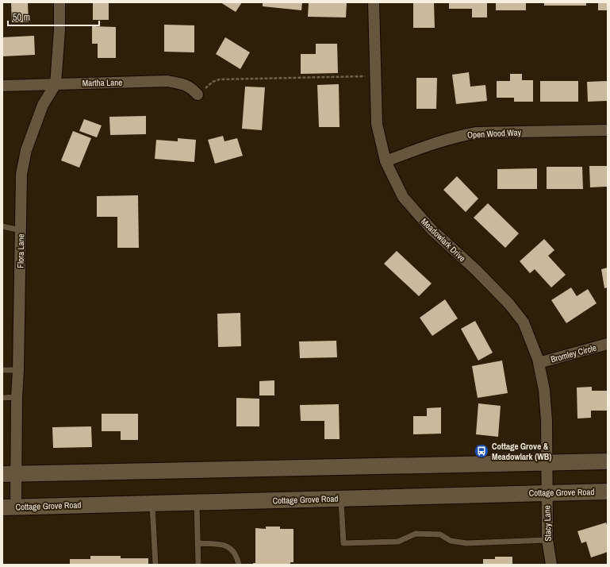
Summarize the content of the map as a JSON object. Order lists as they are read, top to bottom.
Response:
{
  "streets": {
    "main road": ["Cottage Grove Road"],
    "street": [
      "Martha Lane",
      "Open Wood Way",
      "Meadowlark Drive",
      "Flora Lane",
      "Bromley Circle",
      "Stacy Lane"
    ]
  },
  "crossings": [
    ["Martha Lane", "Flora Lane"],
    ["Open Wood Way", "Meadowlark Drive"],
    ["Meadowlark Drive", "Bromley Circle"],
    ["Meadowlark Drive", "Stacy Lane"],
    ["Flora Lane", "Cottage Grove Road"],
    ["Cottage Grove Road", "Stacy Lane"]
  ],
  "places": {
    "bus stop": ["Cottage Grove & Meadowlark (WB)"]
  },
  "scale_bar": "50 m"
}
